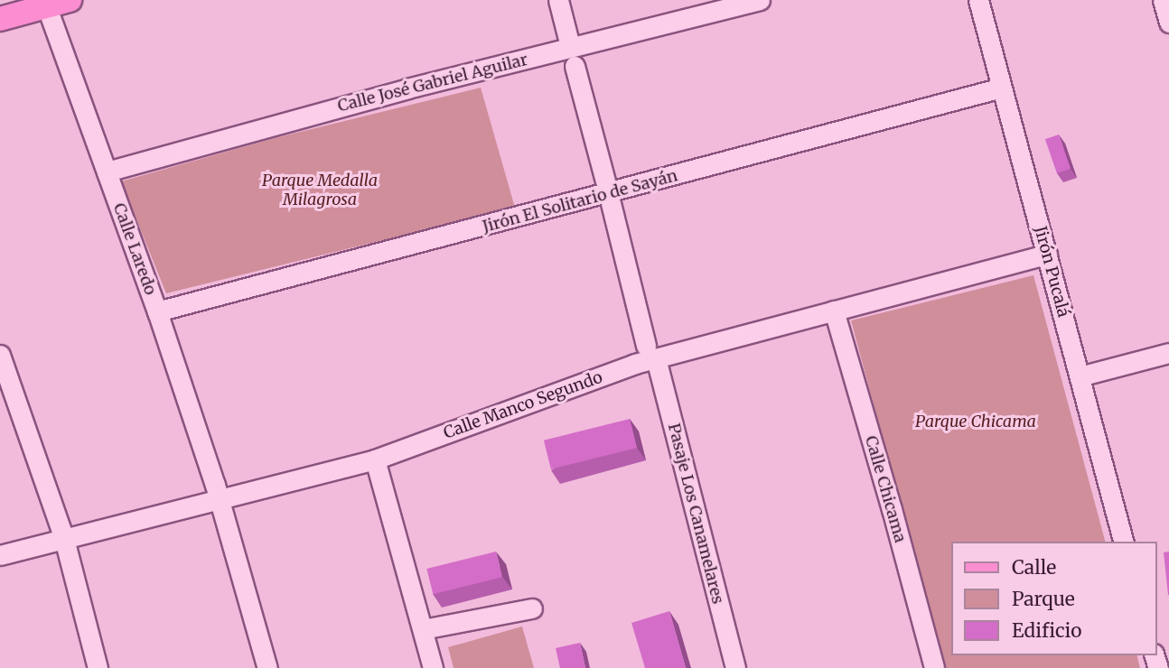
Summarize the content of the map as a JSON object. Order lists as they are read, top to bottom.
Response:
{
  "streets": {
    "street": [
      "Calle José Gabriel Aguilar",
      "Jirón El Solitario de Sayán",
      "Calle Laredo",
      "Jirón Pucalá",
      "Calle Manco Segundo",
      "Calle Chicama",
      "Pasaje Los Canamelares"
    ]
  },
  "crossings": [
    ["Calle José Gabriel Aguilar", "Calle Laredo"],
    ["Jirón El Solitario de Sayán", "Calle Laredo"],
    ["Jirón El Solitario de Sayán", "Jirón Pucalá"],
    ["Calle Laredo", "Calle Manco Segundo"],
    ["Jirón Pucalá", "Calle Manco Segundo"],
    ["Calle Manco Segundo", "Calle Chicama"],
    ["Calle Manco Segundo", "Pasaje Los Canamelares"]
  ],
  "parks": ["Parque Medalla Milagrosa", "Parque Chicama"],
  "legend": ["Calle", "Parque", "Edificio"]
}
